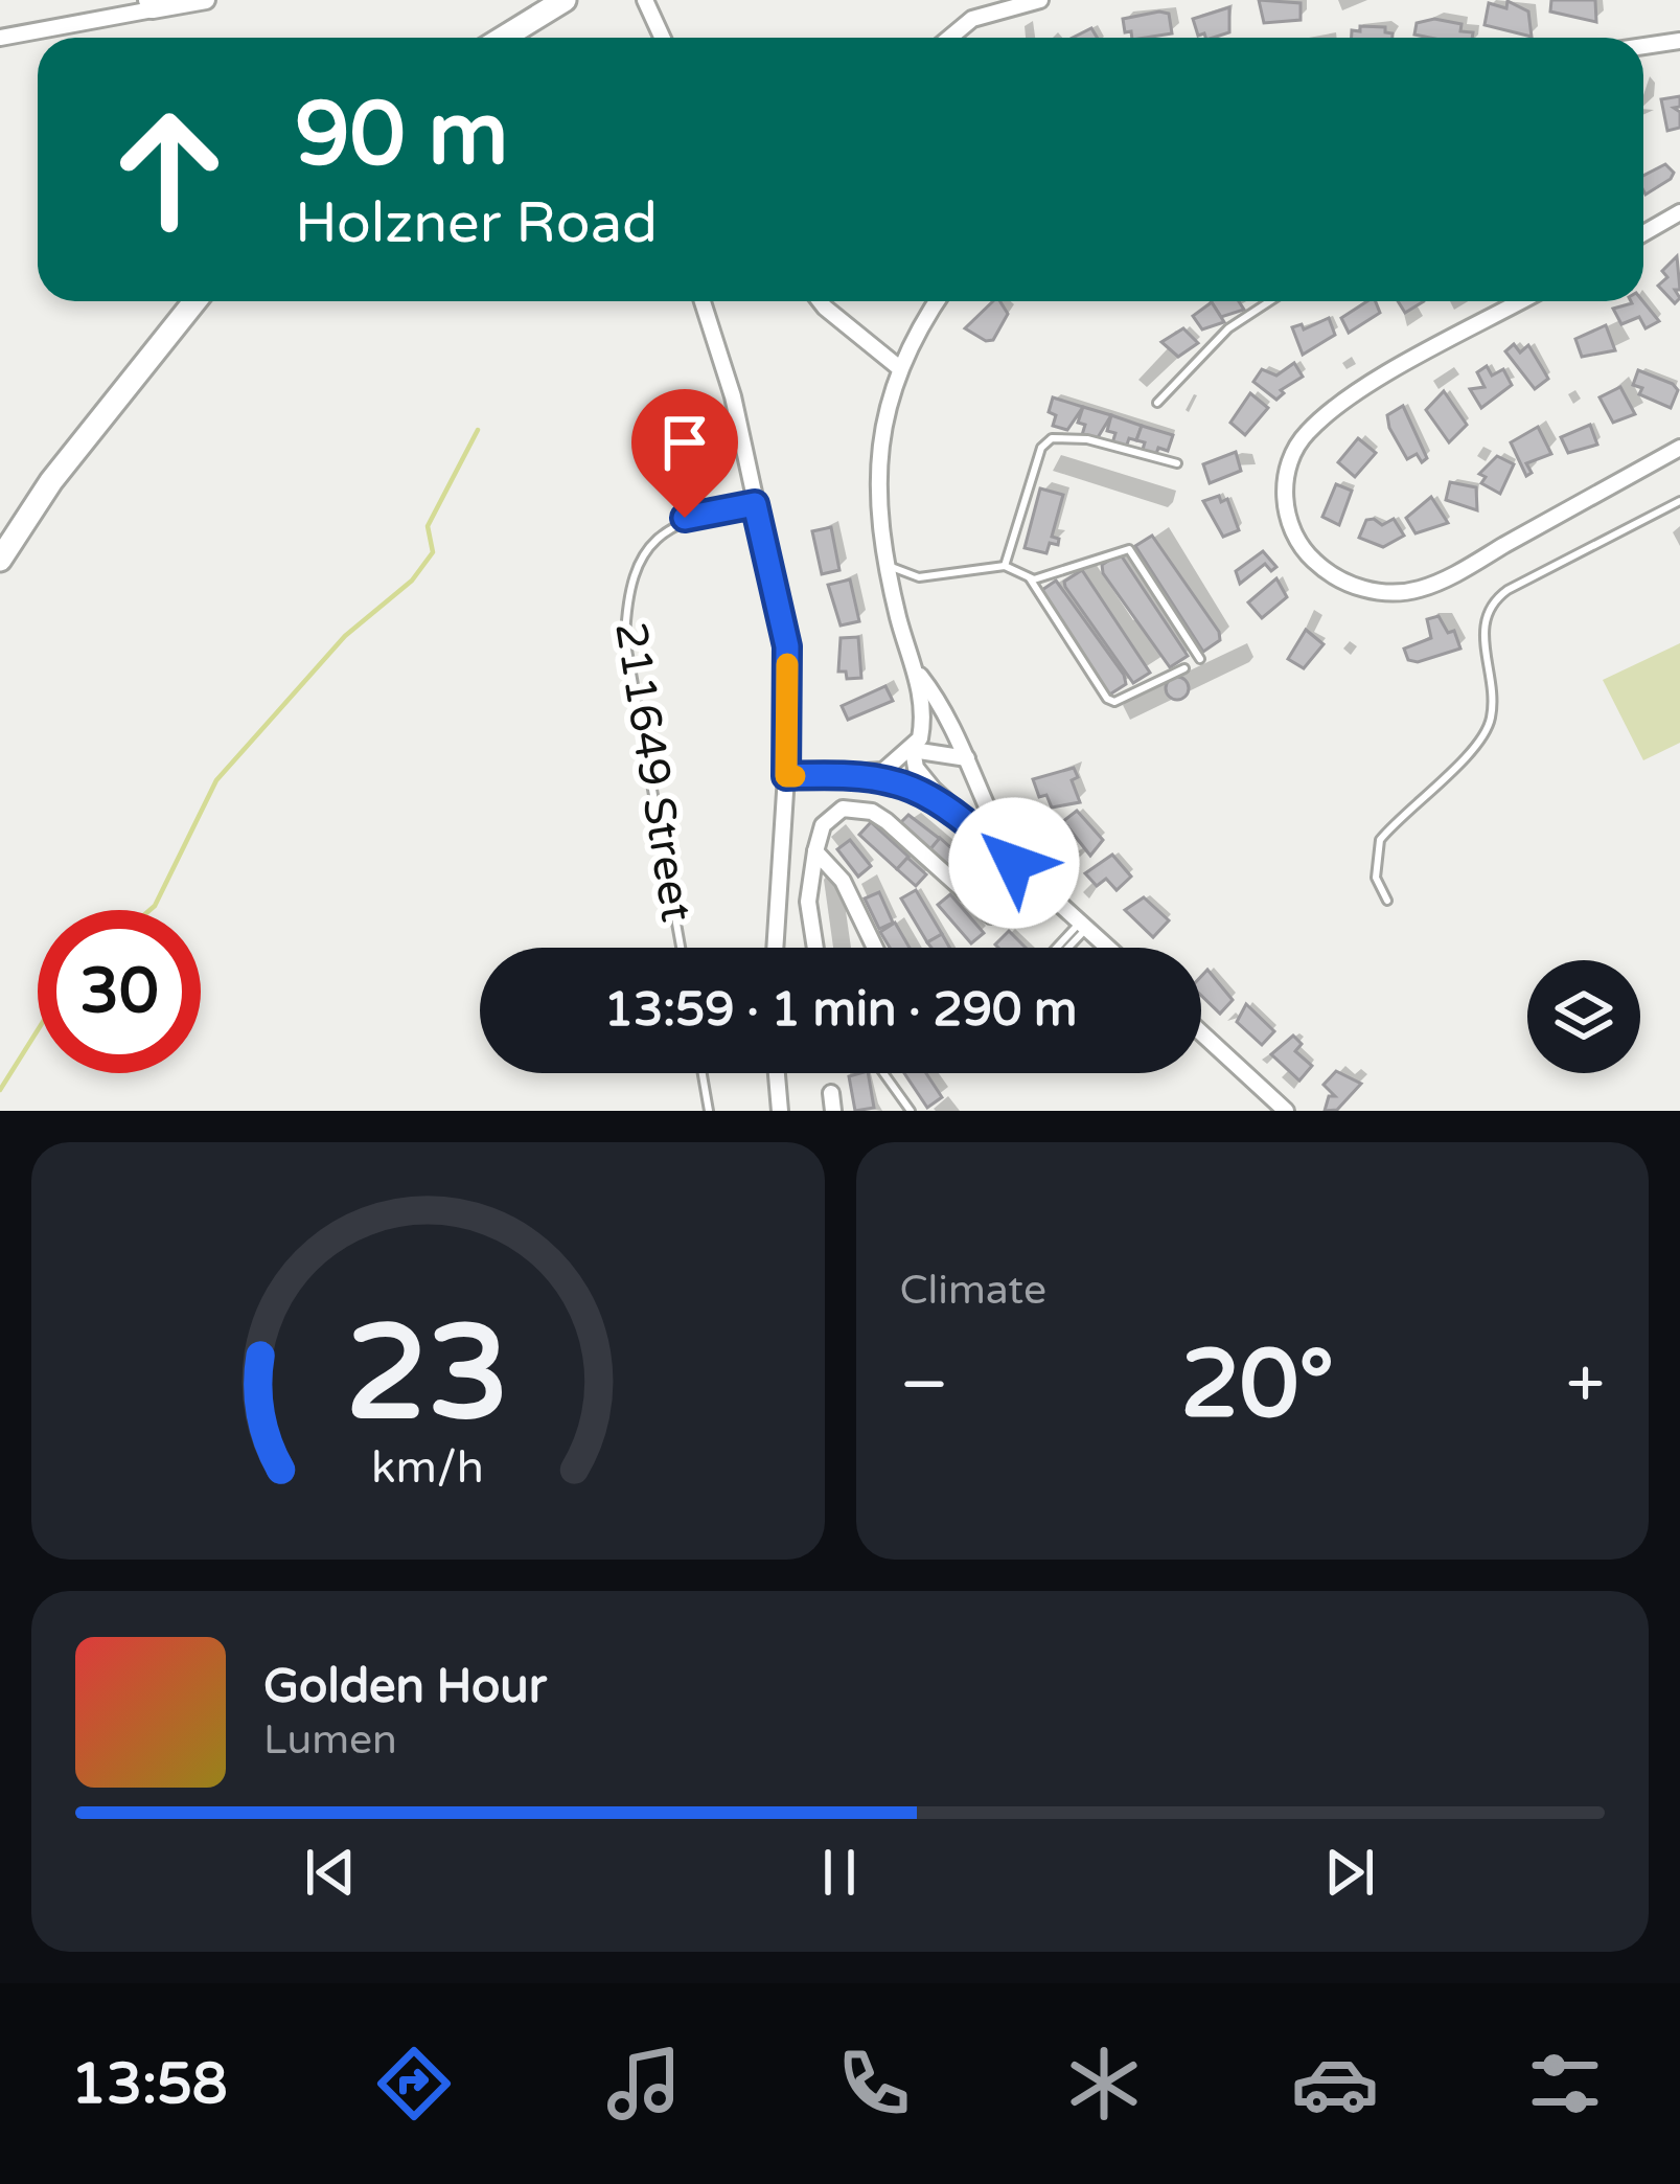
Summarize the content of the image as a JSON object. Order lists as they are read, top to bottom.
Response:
{
  "streets": {
    "lane": ["211649 Street"]
  },
  "page": {
    "turn": ["90 m", "Holzner Road"],
    "limit": "30",
    "trip": "13:59 · 1 min · 290 m",
    "tile": "Climate",
    "heat": ["−", "20°", "+"],
    "song": ["Golden Hour", "Lumen"],
    "tabs": "13:58",
    "gauge": ["23", "km/h"]
  }
}
